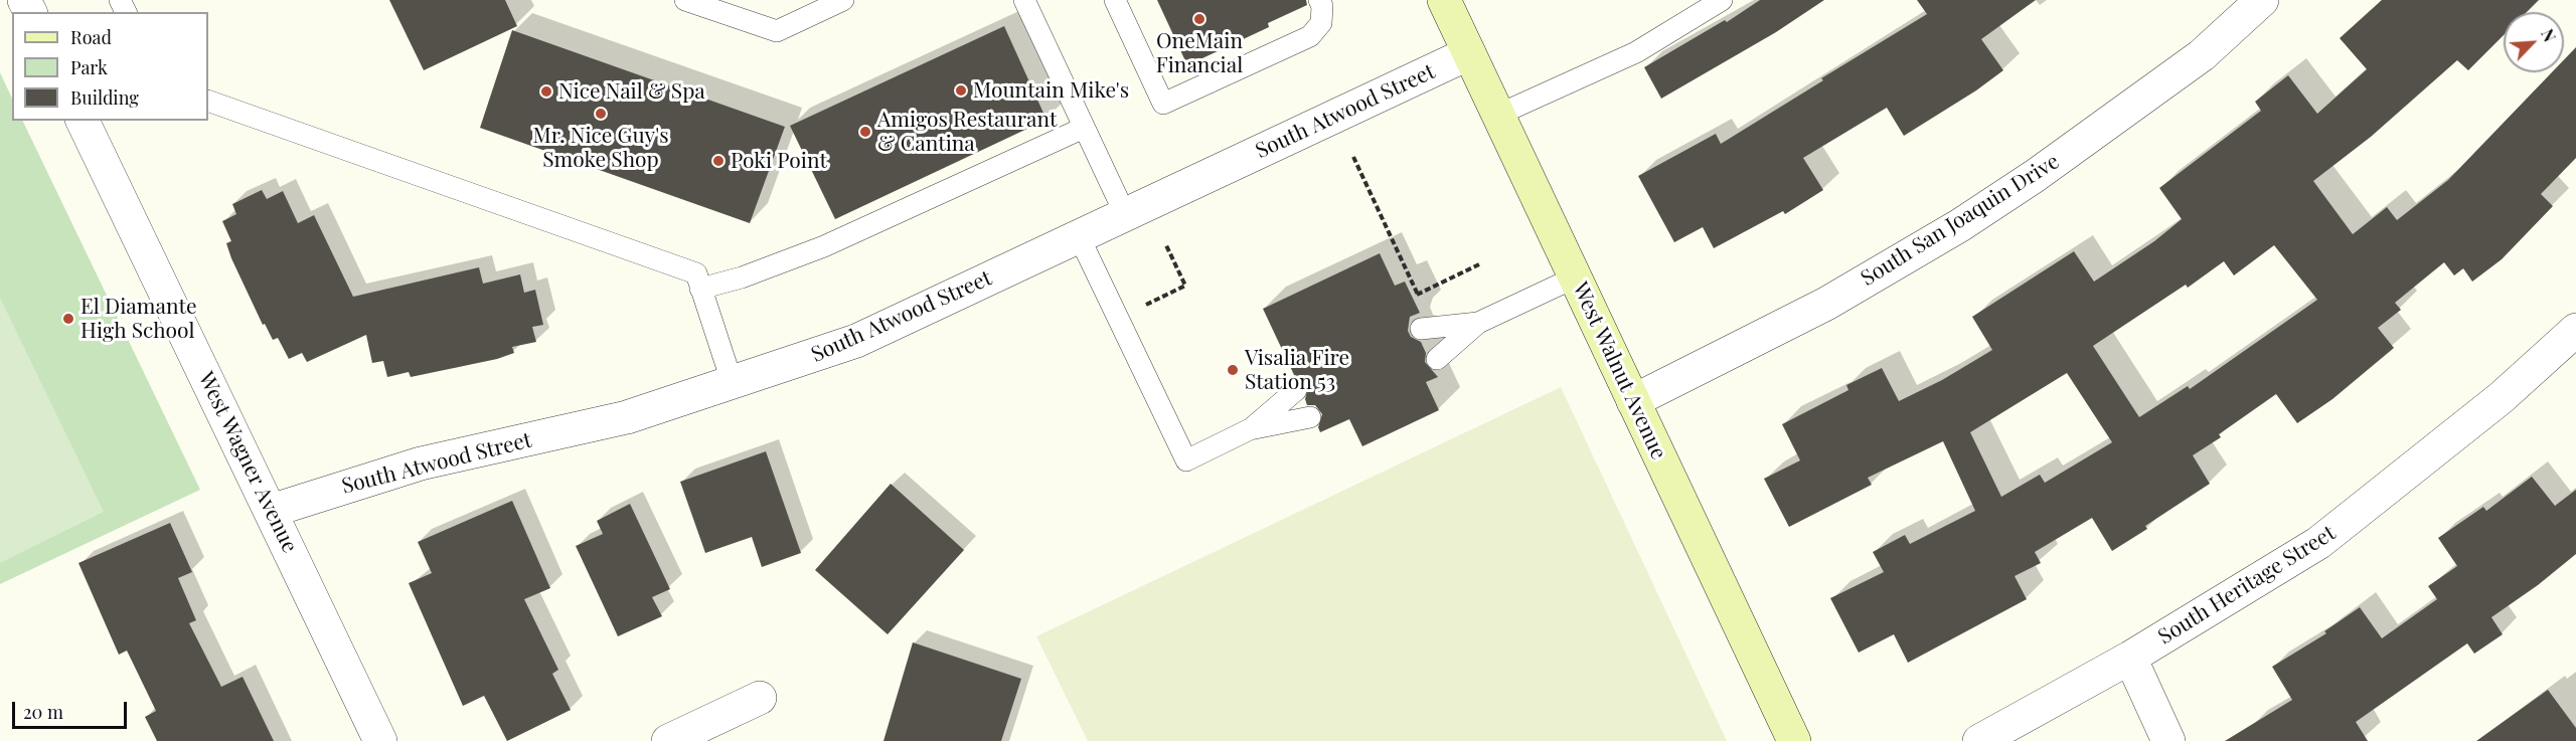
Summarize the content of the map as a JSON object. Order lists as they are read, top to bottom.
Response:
{
  "streets": {
    "main road": ["West Walnut Avenue"],
    "street": [
      "South Atwood Street",
      "South San Joaquin Drive",
      "West Wagner Avenue",
      "South Heritage Street"
    ]
  },
  "crossings": [
    ["South Atwood Street", "West Walnut Avenue"],
    ["South Atwood Street", "West Wagner Avenue"],
    ["South San Joaquin Drive", "West Walnut Avenue"]
  ],
  "places": [
    "OneMain Financial",
    "Mountain Mike's",
    "Nice Nail & Spa",
    "Mr. Nice Guy's Smoke Shop",
    "Amigos Restaurant & Cantina",
    "Poki Point",
    "El Diamante High School",
    "Visalia Fire Station 53"
  ],
  "legend": ["Road", "Park", "Building"],
  "scale_bar": "20 m",
  "north": "top right"
}
